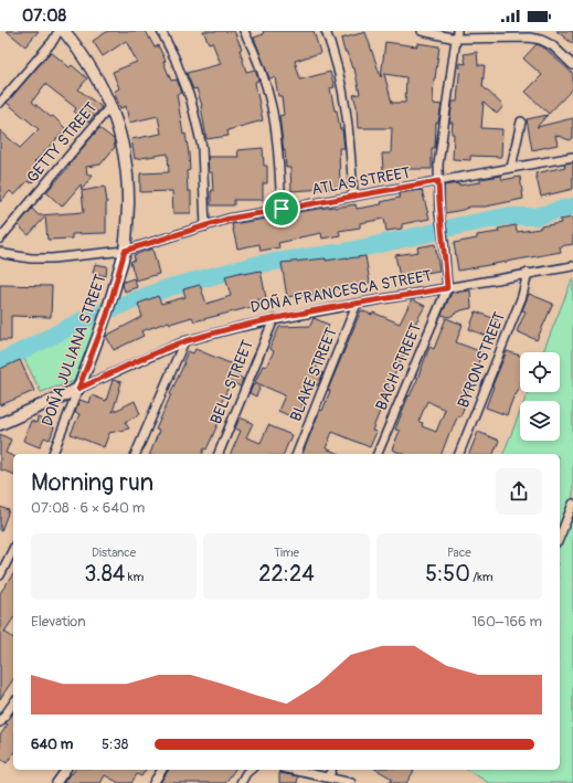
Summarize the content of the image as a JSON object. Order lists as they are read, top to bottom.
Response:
{
  "streets": {
    "street": [
      "GETTY STREET",
      "ATLAS STREET",
      "DOÑA FRANCESCA STREET",
      "DOÑA JULIANA STREET",
      "BYRON STREET",
      "BACH STREET",
      "BLAKE STREET",
      "BELL STREET"
    ]
  },
  "crossings": [
    ["GETTY STREET", "DOÑA JULIANA STREET"],
    ["ATLAS STREET", "DOÑA JULIANA STREET"],
    ["DOÑA FRANCESCA STREET", "DOÑA JULIANA STREET"],
    ["DOÑA FRANCESCA STREET", "BYRON STREET"],
    ["DOÑA FRANCESCA STREET", "BACH STREET"],
    ["DOÑA FRANCESCA STREET", "BLAKE STREET"],
    ["DOÑA FRANCESCA STREET", "BELL STREET"]
  ],
  "page": {
    "status": "07:08",
    "heading": ["Morning run", "07:08 · 6 × 640 m"],
    "stats": [
      ["Distance", "3.84 km"],
      ["Time", "22:24"],
      ["Pace", "5:50 /km"]
    ],
    "chart": ["Elevation", "160–166 m"],
    "list": [
      {
        "name": "640 m",
        "note": "5:38"
      }
    ]
  }
}
